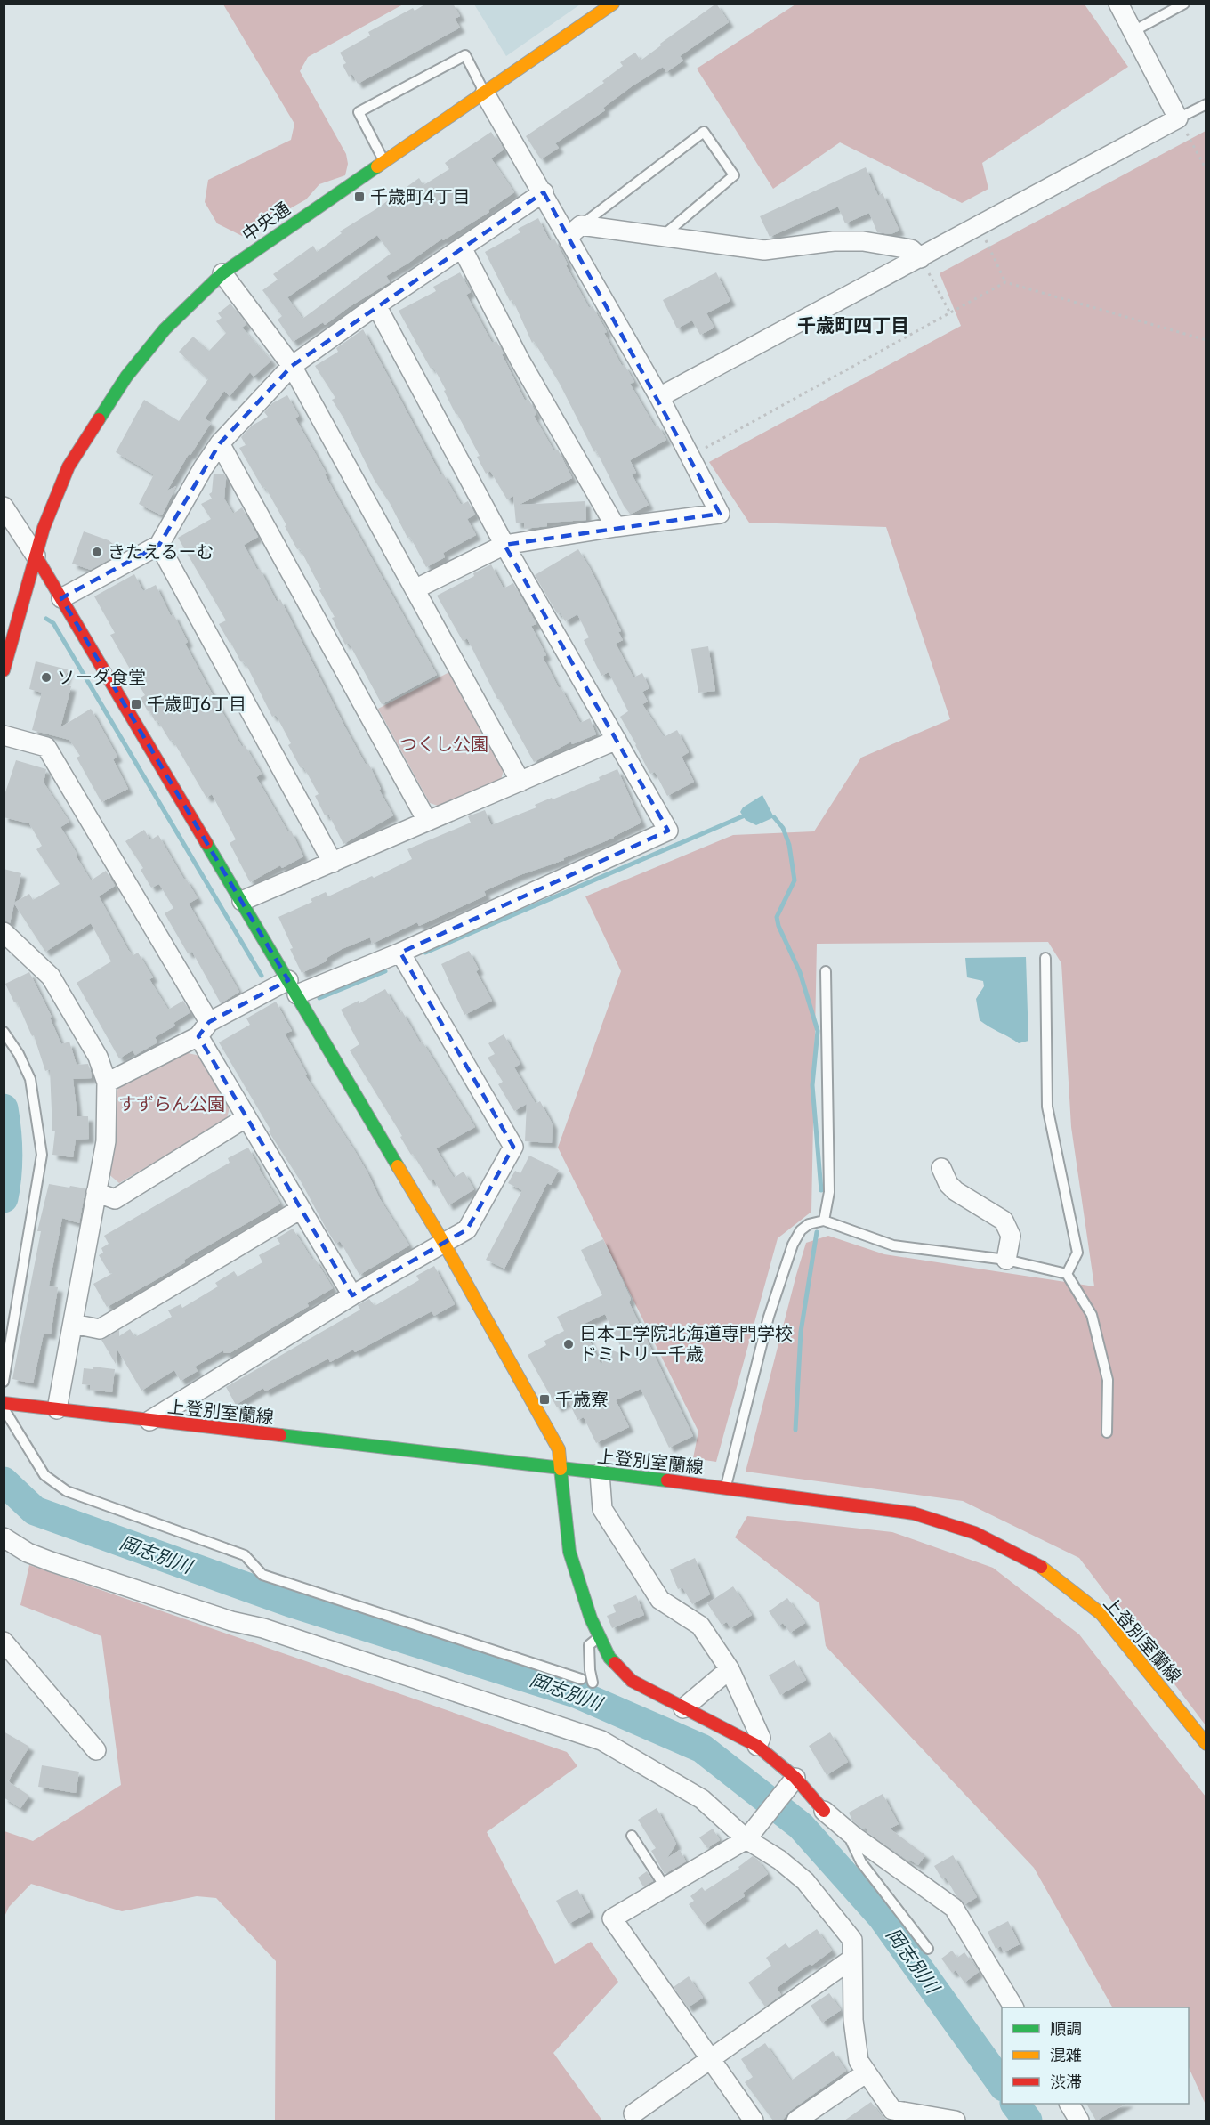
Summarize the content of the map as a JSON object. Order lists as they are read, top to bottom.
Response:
{
  "streets": {
    "street": ["中央通", "上登別室蘭線"]
  },
  "districts": ["千歳町四丁目"],
  "water": ["岡志別川"],
  "parks": ["つくし公園", "すずらん公園"],
  "places": {
    "transit": ["千歳町4丁目", "千歳町6丁目", "千歳寮"],
    "other": ["きたえるーむ", "ソーダ食堂", "日本工学院北海道専門学校 ドミトリー千歳"]
  },
  "legend": ["順調", "混雑", "渋滞"]
}
